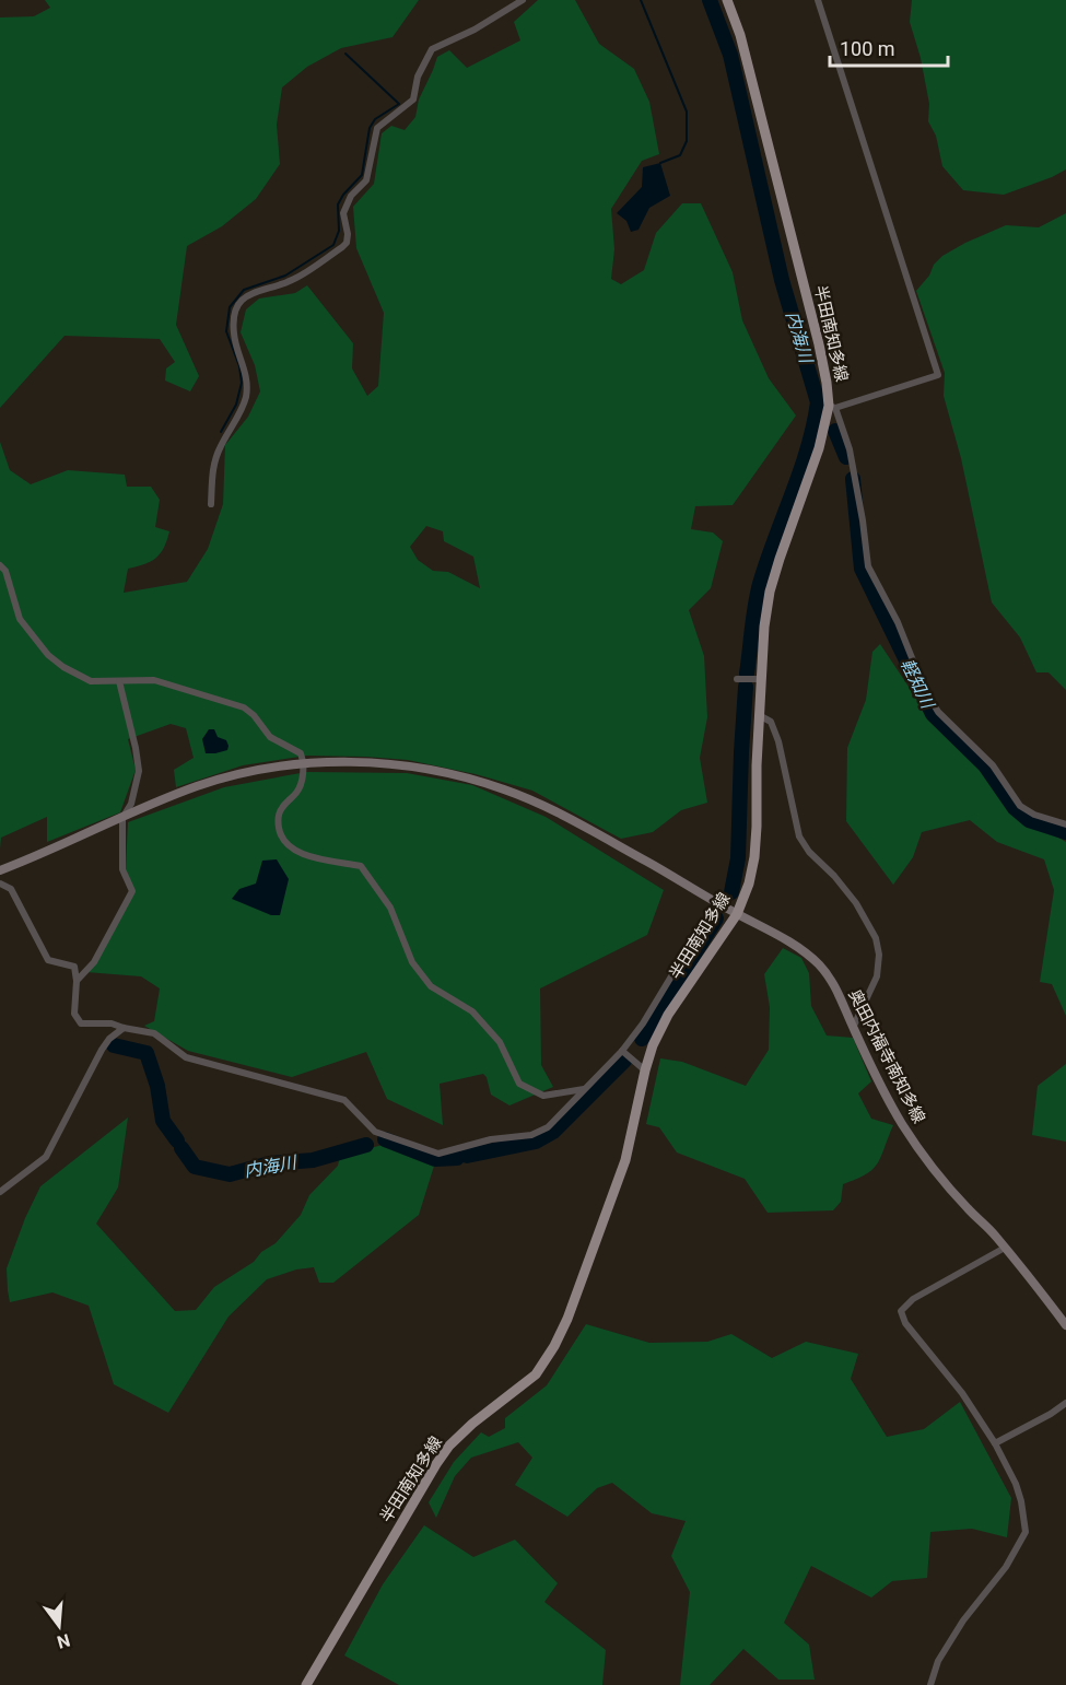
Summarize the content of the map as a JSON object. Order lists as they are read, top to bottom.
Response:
{
  "streets": {
    "main road": ["半田南知多線"],
    "street": ["奥田内福寺南知多線"]
  },
  "crossings": [
    ["半田南知多線", "奥田内福寺南知多線"]
  ],
  "water": ["内海川", "軽知川"],
  "scale_bar": "100 m",
  "north": "bottom"
}
